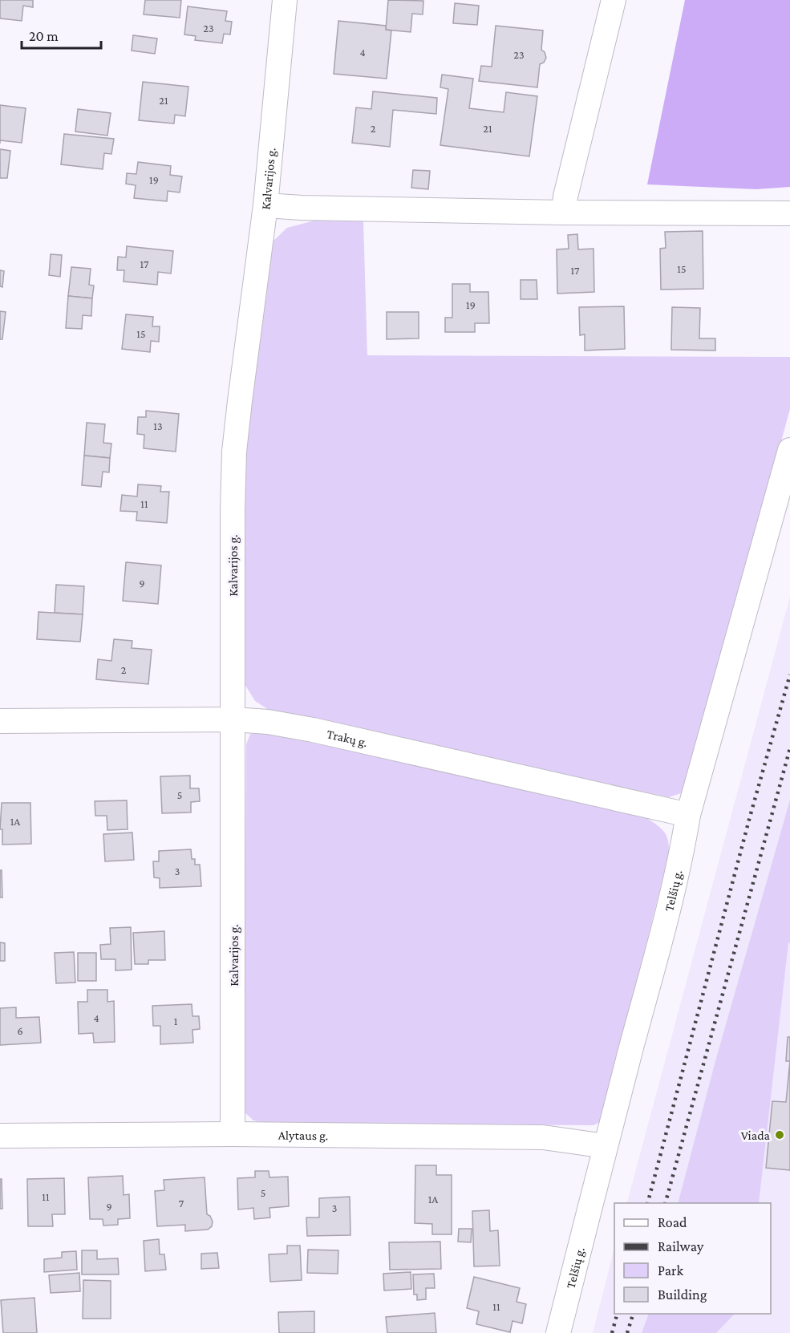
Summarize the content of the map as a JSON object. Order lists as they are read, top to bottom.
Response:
{
  "streets": {
    "street": [
      "Kalvarijos g.",
      "Trakų g.",
      "Telšių g.",
      "Alytaus g."
    ]
  },
  "crossings": [
    ["Kalvarijos g.", "Trakų g."],
    ["Kalvarijos g.", "Alytaus g."],
    ["Trakų g.", "Telšių g."],
    ["Telšių g.", "Alytaus g."]
  ],
  "places": ["Viada"],
  "house_numbers": [
    "23",
    "4",
    "23",
    "21",
    "2",
    "21",
    "19",
    "17",
    "15",
    "17",
    "19",
    "15",
    "13",
    "11",
    "9",
    "2",
    "5",
    "1A",
    "3",
    "4",
    "1",
    "6",
    "5",
    "11",
    "1A",
    "7",
    "9",
    "3",
    "11"
  ],
  "legend": [
    "Road",
    "Railway",
    "Park",
    "Building"
  ],
  "scale_bar": "20 m"
}
